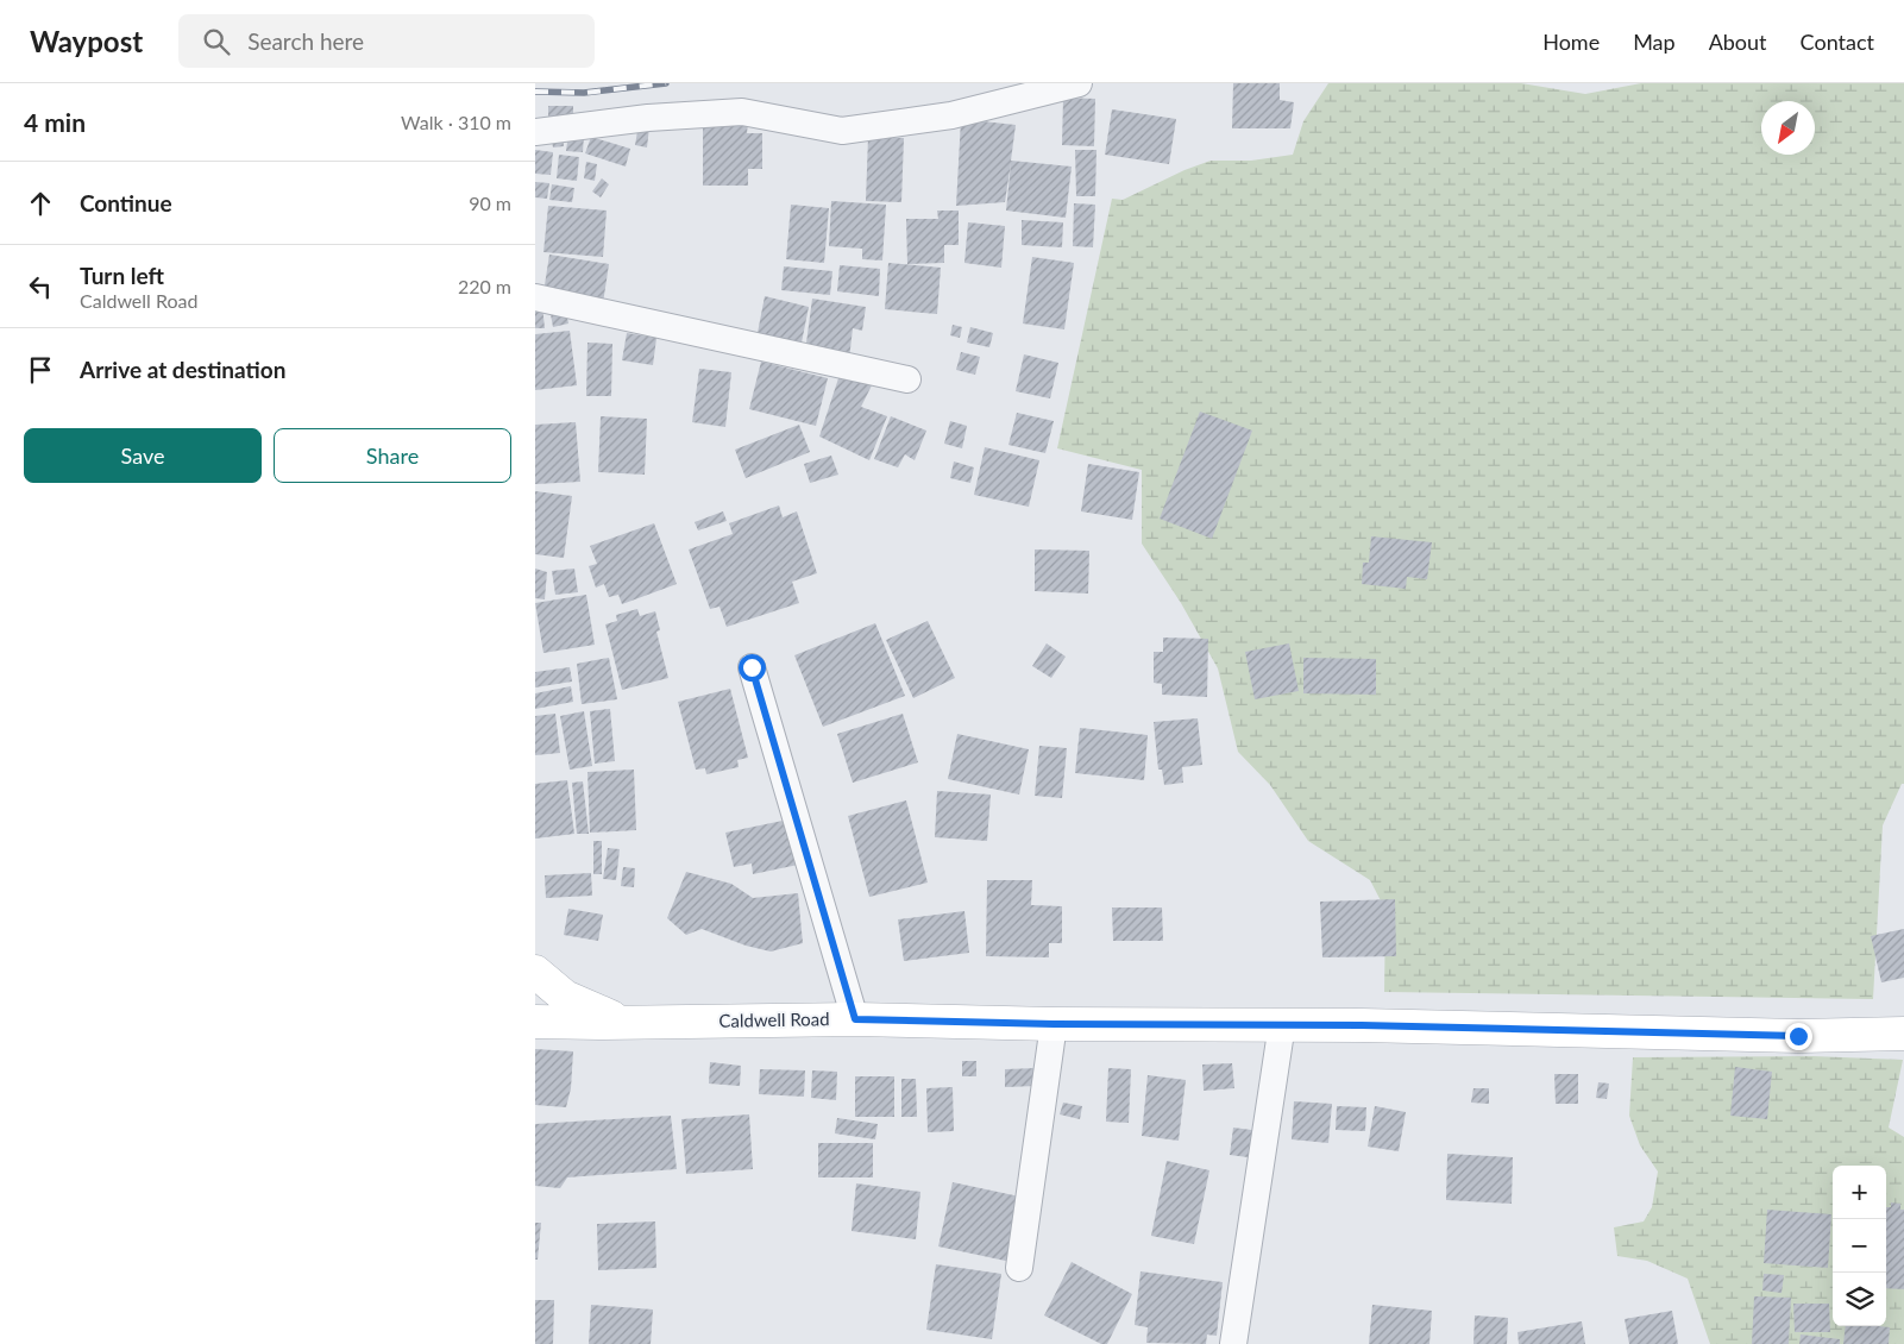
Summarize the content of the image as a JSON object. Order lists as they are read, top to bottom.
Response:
{
  "streets": {
    "main road": ["Caldwell Road"]
  },
  "north": "bottom left",
  "page": {
    "header": "Waypost",
    "search": "Search here",
    "nav": [
      "Home",
      "Map",
      "About",
      "Contact"
    ],
    "heading": ["4 min", "Walk · 310 m"],
    "list": [
      ["Continue", "90 m"],
      ["Turn left", "Caldwell Road", "220 m"],
      "Arrive at destination"
    ],
    "buttons": ["Save", "Share"],
    "map_buttons": ["+", "−"]
  }
}
